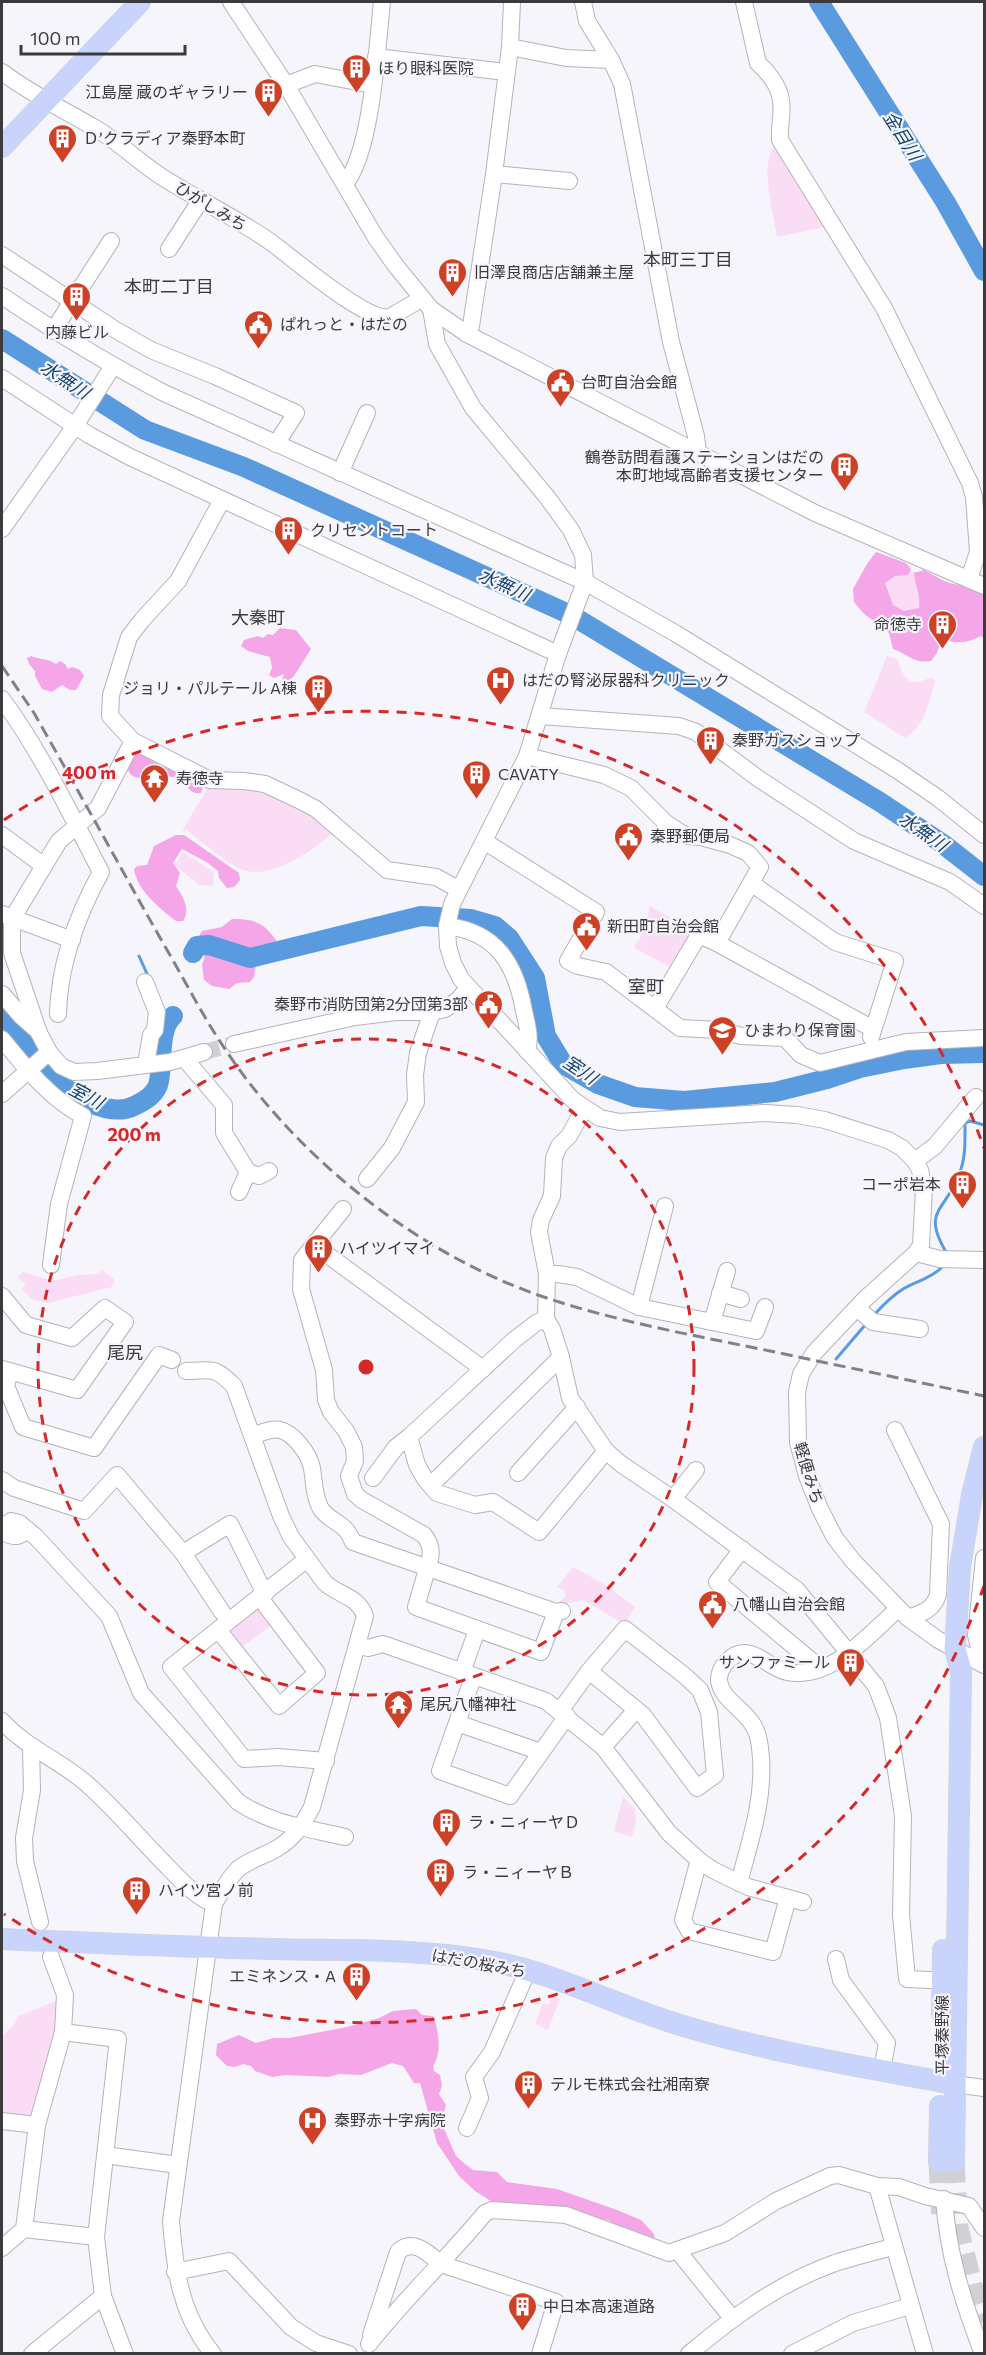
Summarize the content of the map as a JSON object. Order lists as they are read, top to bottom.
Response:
{
  "streets": {
    "main road": ["はだの桜みち", "平塚秦野線"],
    "street": ["ひがしみち", "軽便みち"]
  },
  "crossings": [
    ["軽便みち", "平塚秦野線"],
    ["はだの桜みち", "平塚秦野線"]
  ],
  "districts": [
    "本町三丁目",
    "本町二丁目",
    "大秦町",
    "室町",
    "尾尻"
  ],
  "water": ["金目川", "水無川", "室川"],
  "places": {
    "building": [
      "ほり眼科医院",
      "江島屋 蔵のギャラリー",
      "Ｄ’クラディア秦野本町",
      "旧澤良商店店舗兼主屋",
      "内藤ビル",
      "鶴巻訪問看護ステーションはだの 本町地域高齢者支援センター",
      "クリセントコート",
      "命徳寺",
      "ジョリ・パルテール A棟",
      "秦野ガスショップ",
      "CAVATY",
      "コーポ岩本",
      "ハイツイマイ",
      "サンファミール",
      "ラ・ニィーヤＤ",
      "ラ・ニィーヤＢ",
      "ハイツ宮ノ前",
      "エミネンス・A",
      "テルモ株式会社湘南寮",
      "中日本高速道路"
    ],
    "public building": [
      "ぱれっと・はだの",
      "台町自治会館",
      "秦野郵便局",
      "新田町自治会館",
      "秦野市消防団第2分団第3部",
      "八幡山自治会館"
    ],
    "hospital": ["はだの腎泌尿器科クリニック", "秦野赤十字病院"],
    "temple": ["寿徳寺", "尾尻八幡神社"],
    "school or university": ["ひまわり保育園"]
  },
  "scale_bar": "100 m",
  "rings": ["400 m", "200 m"]
}
